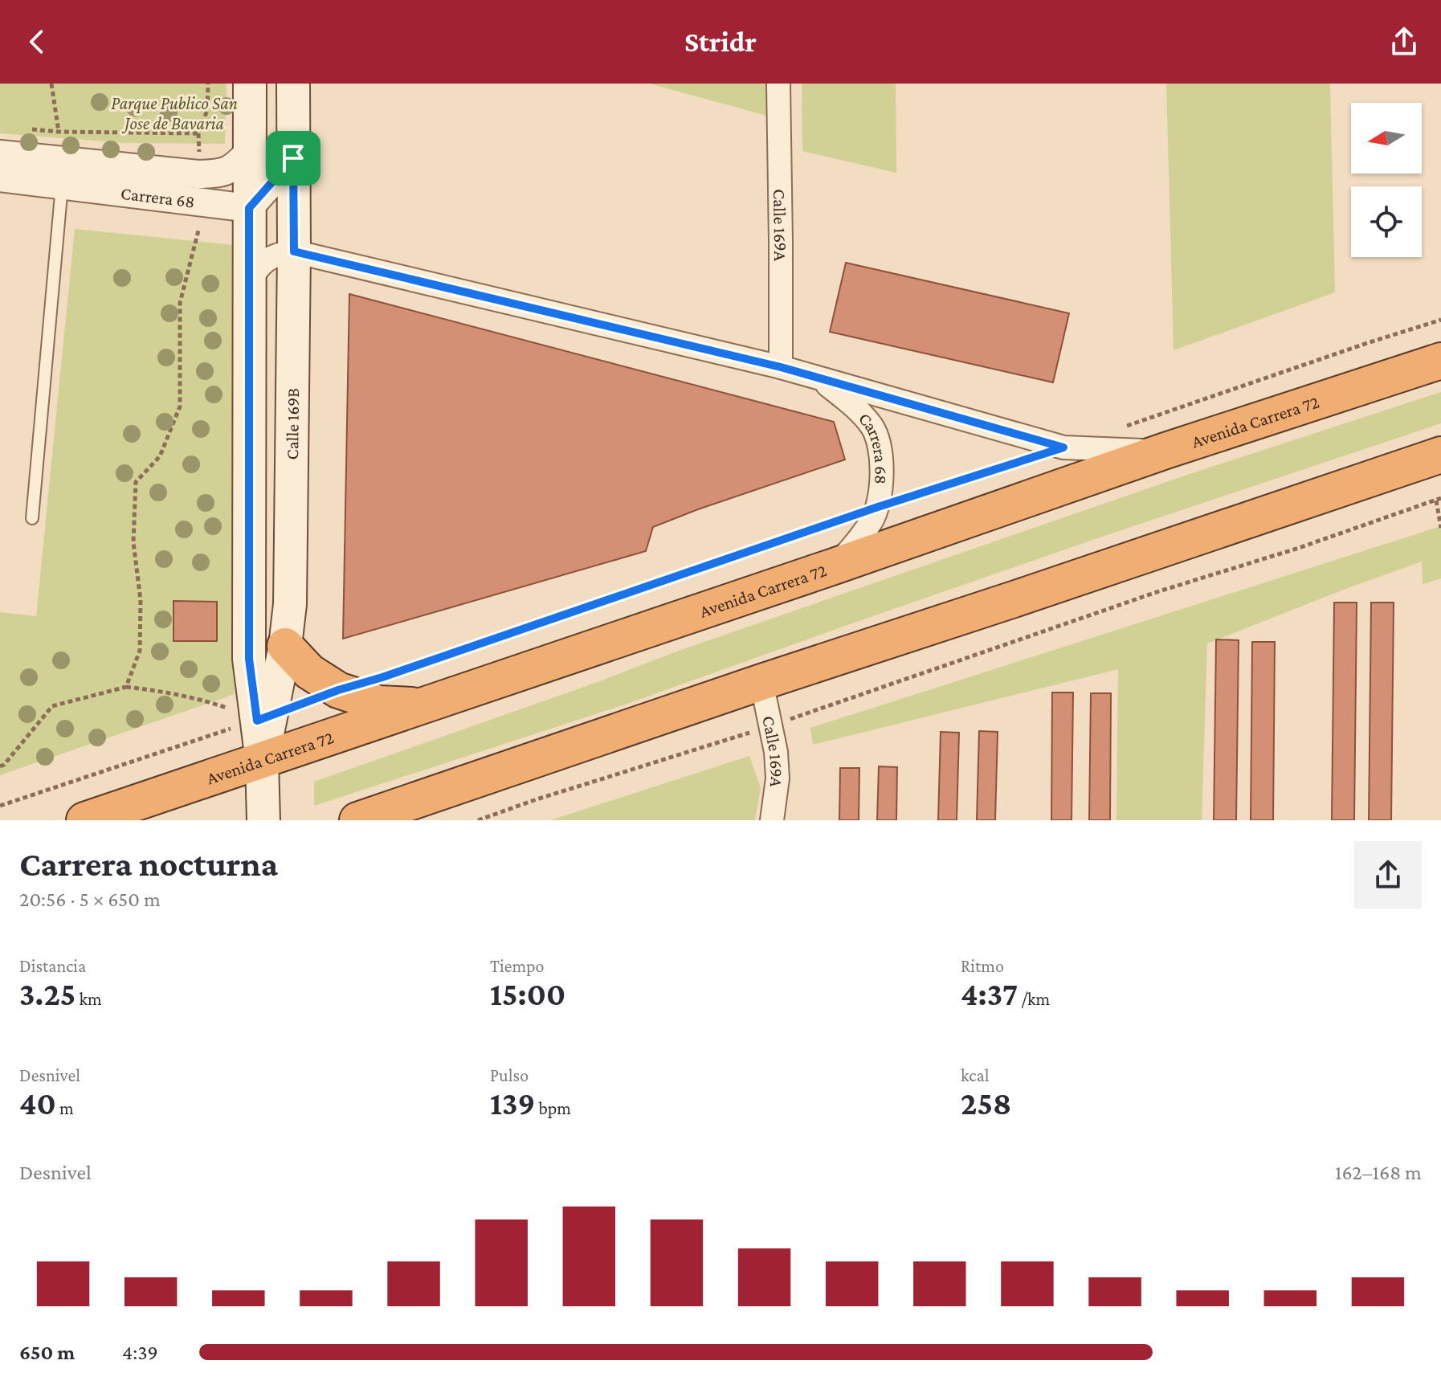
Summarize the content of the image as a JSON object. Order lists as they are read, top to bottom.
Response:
{
  "streets": {
    "highway": ["Avenida Carrera 72"],
    "main road": ["Calle 169B"],
    "street": ["Carrera 68", "Calle 169A"]
  },
  "crossings": [
    ["Carrera 68", "Calle 169A"],
    ["Carrera 68", "Avenida Carrera 72"],
    ["Carrera 68", "Calle 169B"],
    ["Avenida Carrera 72", "Calle 169B"]
  ],
  "parks": ["Parque Publico San Jose de Bavaria"],
  "north": "left",
  "page": {
    "header": "Stridr",
    "heading": ["Carrera nocturna", "20:56 · 5 × 650 m"],
    "stats": [
      ["Distancia", "3.25 km"],
      ["Tiempo", "15:00"],
      ["Ritmo", "4:37 /km"],
      ["Desnivel", "40 m"],
      ["Pulso", "139 bpm"],
      ["kcal", "258"]
    ],
    "chart": ["Desnivel", "162–168 m"],
    "list": [
      {
        "name": "650 m",
        "note": "4:39"
      }
    ]
  }
}
